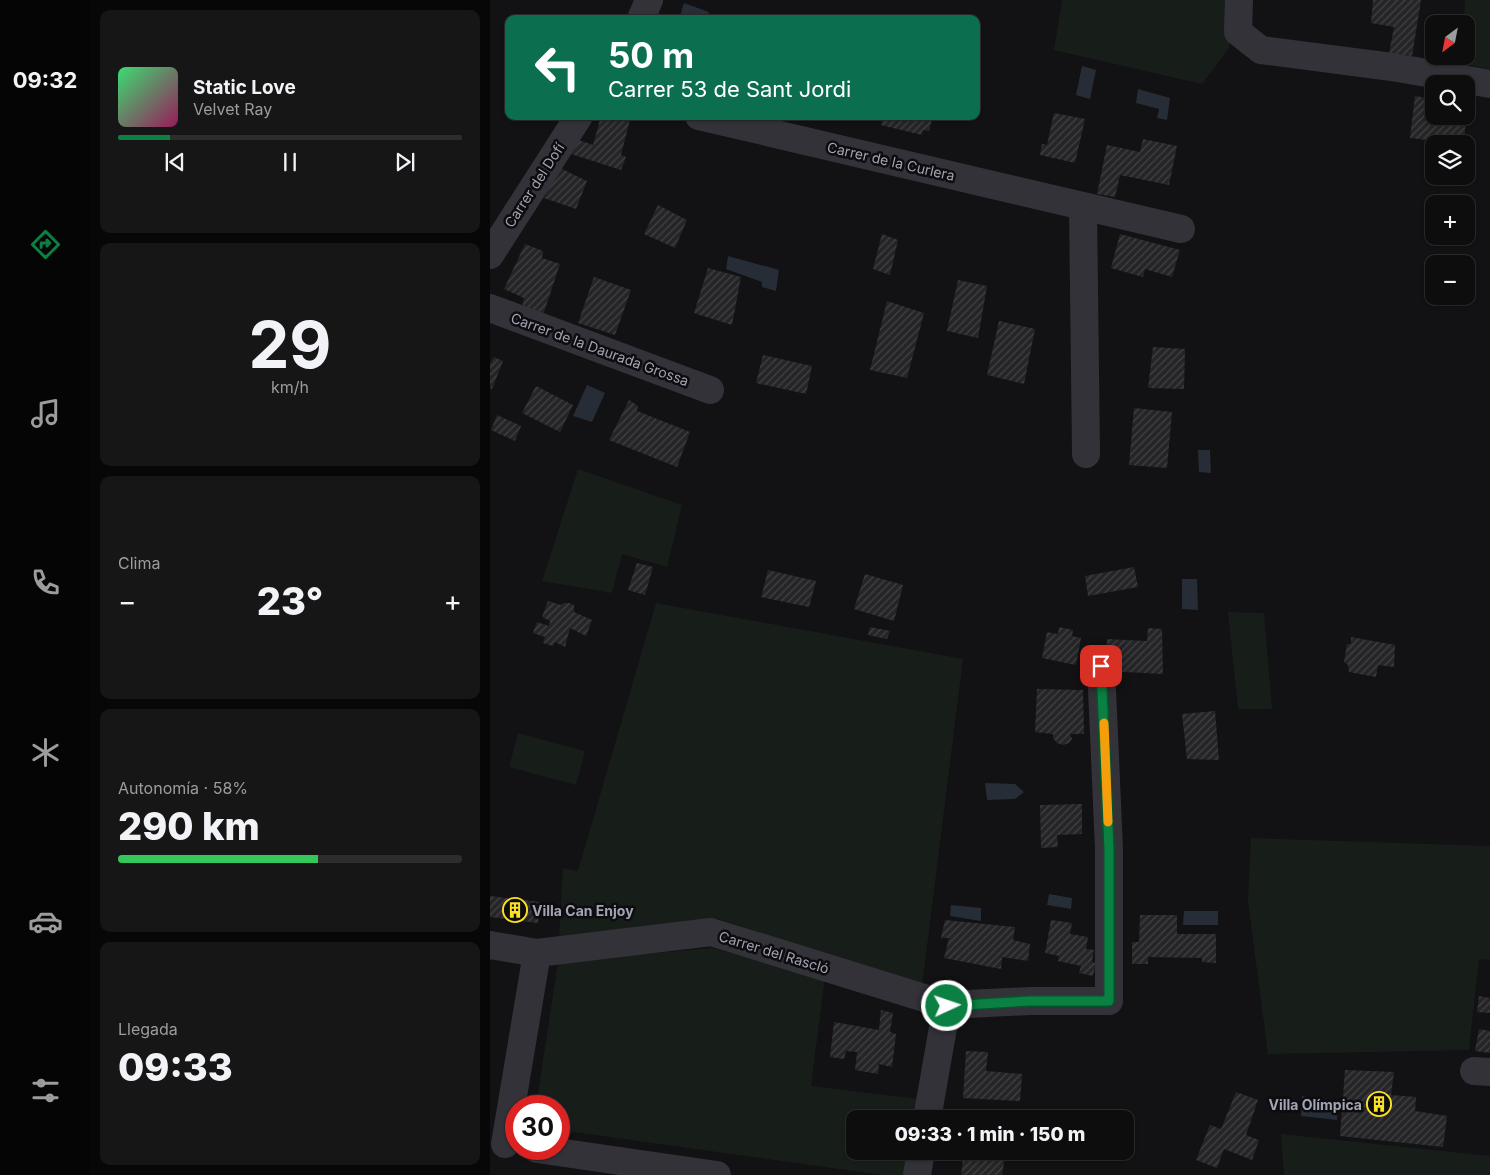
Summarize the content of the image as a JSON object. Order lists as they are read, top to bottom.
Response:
{
  "streets": {
    "street": [
      "Carrer de la Curlera",
      "Carrer del Dofí",
      "Carrer de la Daurada Grossa",
      "Carrer del Rascló"
    ]
  },
  "places": {
    "building": ["Villa Can Enjoy", "Villa Olímpica"]
  },
  "north": "bottom left",
  "page": {
    "tabs": "09:32",
    "map_buttons": ["+", "−"],
    "turn": ["50 m", "Carrer 53 de Sant Jordi"],
    "song": ["Static Love", "Velvet Ray"],
    "tile": [
      ["29", "km/h"],
      "Clima",
      ["Autonomía · 58%", "290 km"],
      ["Llegada", "09:33"]
    ],
    "heat": ["−", "23°", "+"],
    "limit": "30",
    "trip": "09:33 · 1 min · 150 m"
  }
}
